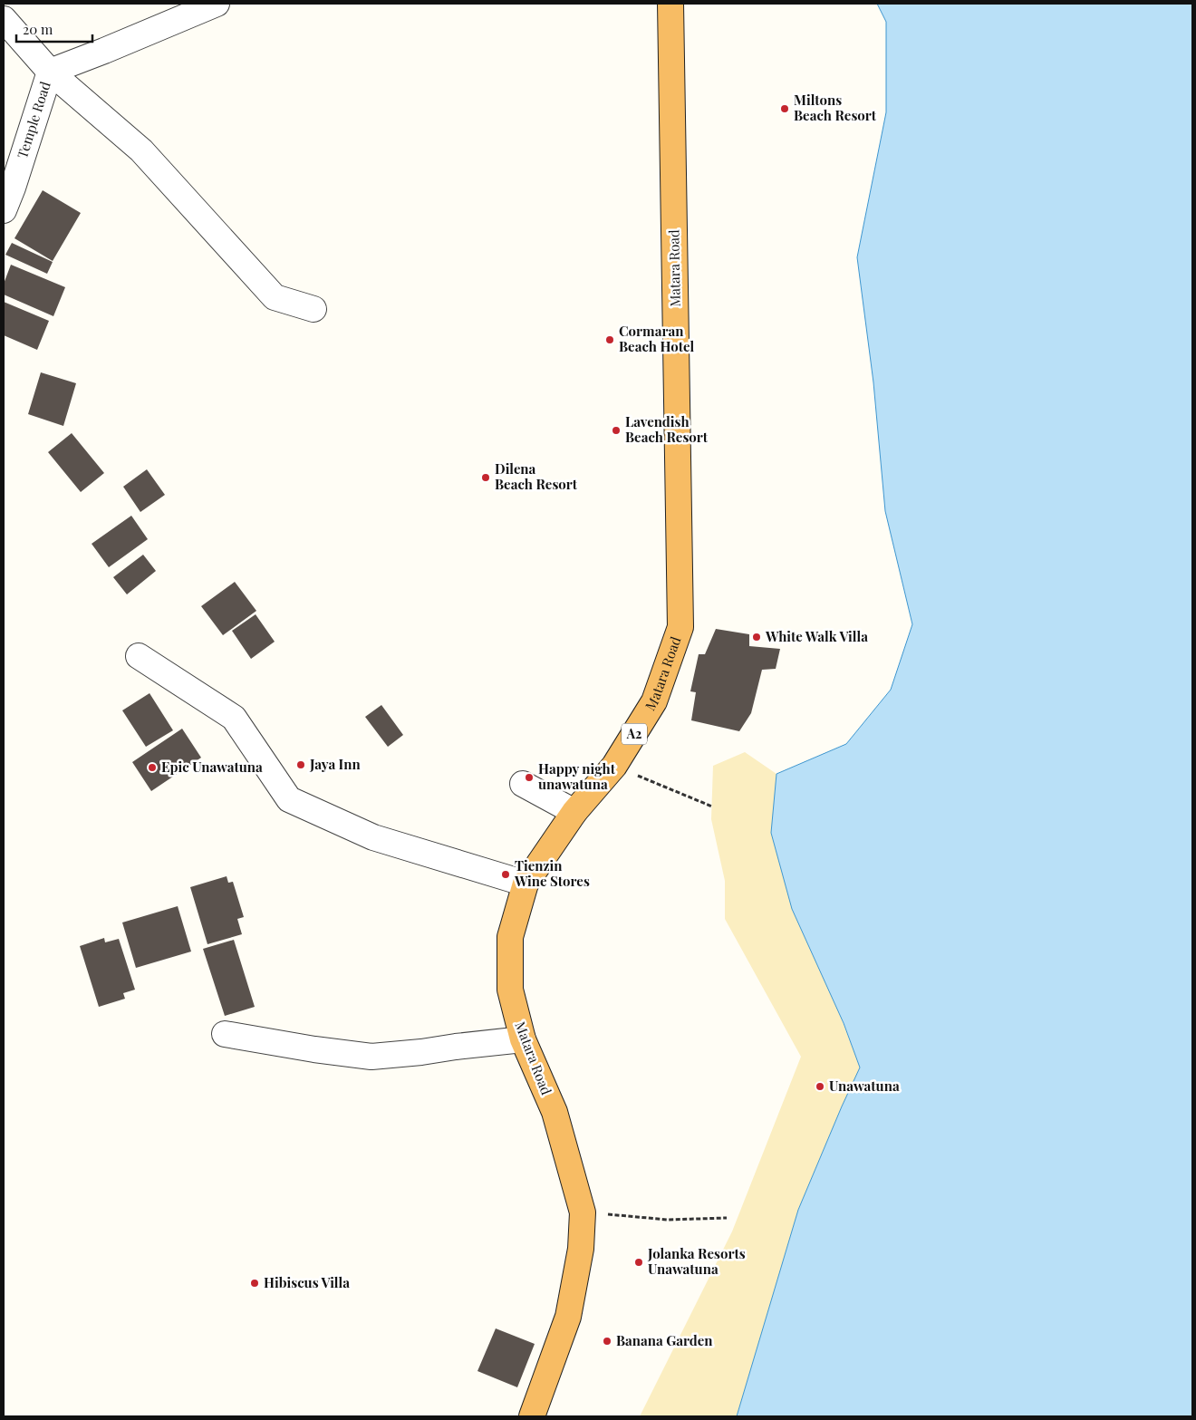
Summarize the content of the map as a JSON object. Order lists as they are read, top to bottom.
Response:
{
  "streets": {
    "highway": ["Matara Road", "A2"],
    "street": ["Temple Road"]
  },
  "places": [
    "Miltons Beach Resort",
    "Cormaran Beach Hotel",
    "Lavendish Beach Resort",
    "Dilena Beach Resort",
    "White Walk Villa",
    "Jaya Inn",
    "Epic Unawatuna",
    "Happy night unawatuna",
    "Tienzin Wine Stores",
    "Unawatuna",
    "Jolanka Resorts Unawatuna",
    "Hibiscus Villa",
    "Banana Garden"
  ],
  "scale_bar": "20 m"
}
